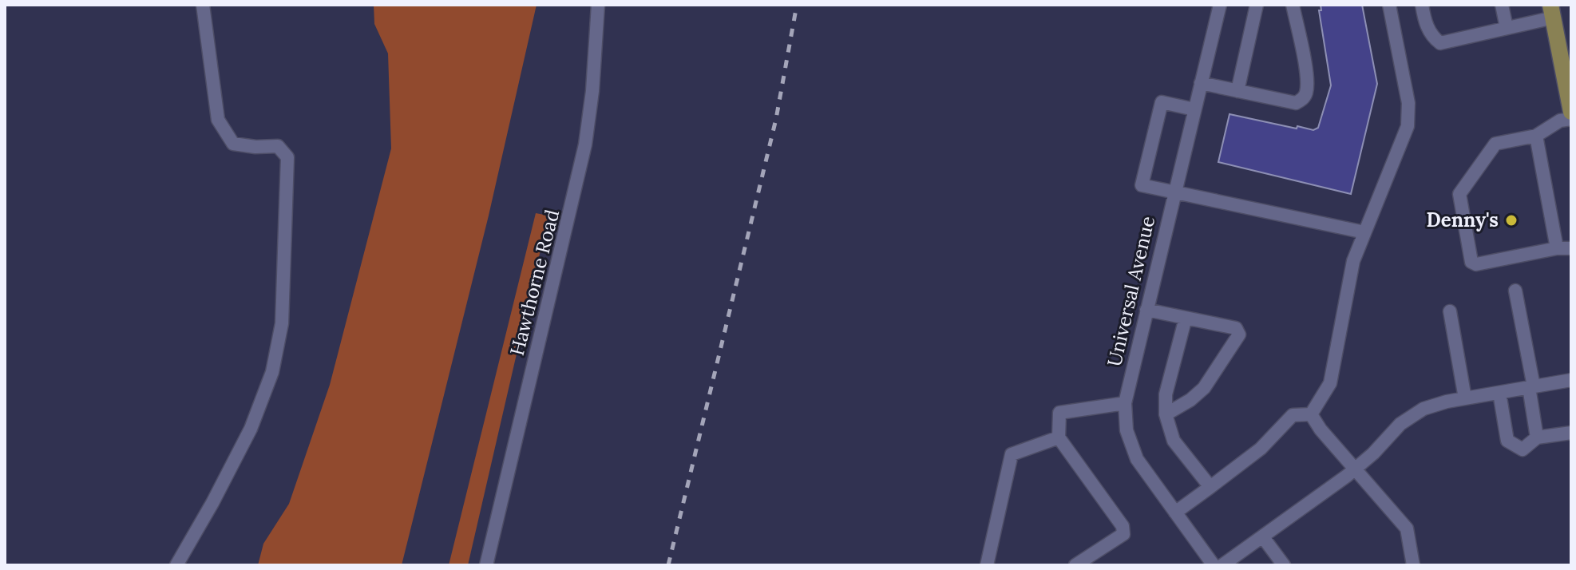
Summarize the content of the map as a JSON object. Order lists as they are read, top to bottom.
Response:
{
  "streets": {
    "street": ["Hawthorne Road", "Universal Avenue"]
  },
  "places": ["Denny's"]
}
